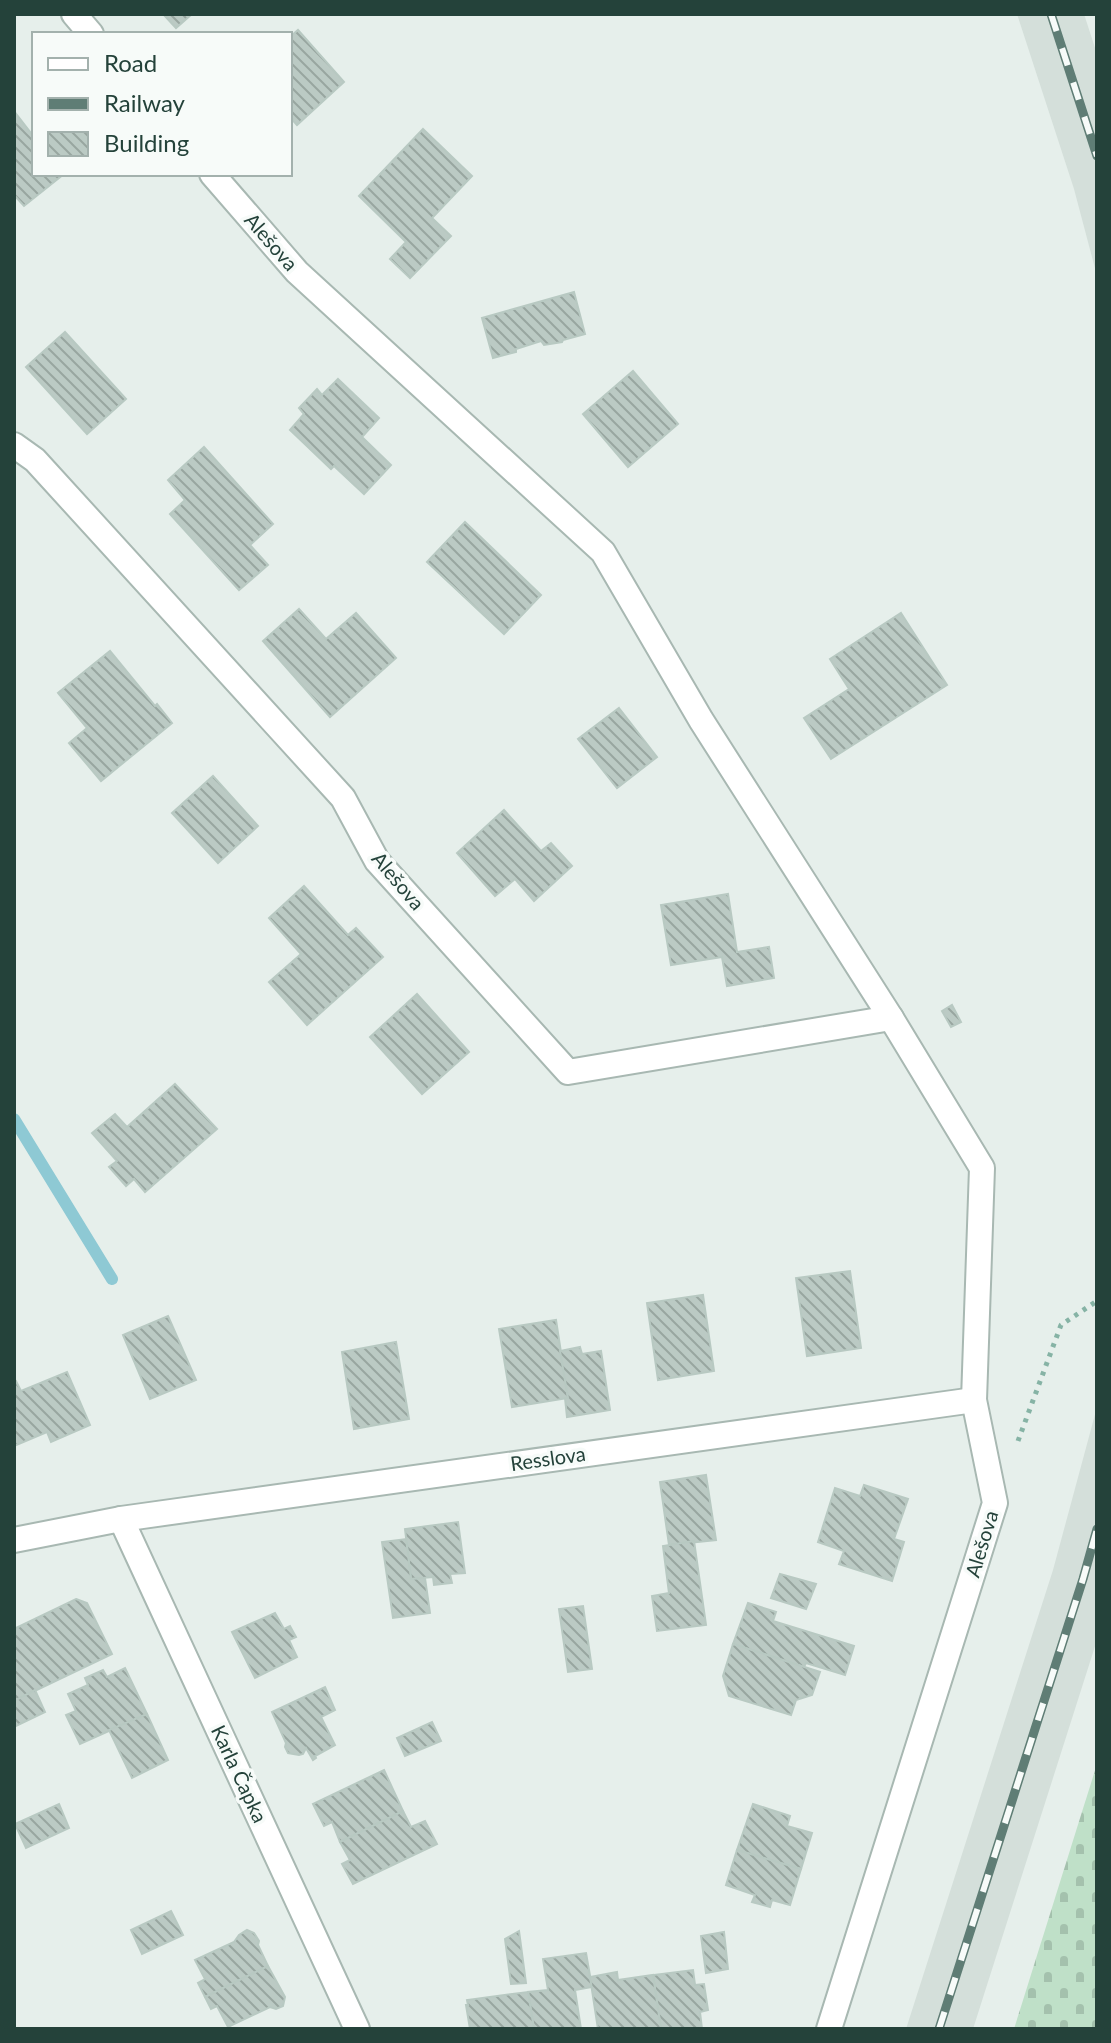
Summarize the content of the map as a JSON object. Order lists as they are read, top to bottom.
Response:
{
  "streets": {
    "street": ["Alešova", "Resslova", "Karla Čapka"]
  },
  "crossings": [
    ["Alešova", "Resslova"],
    ["Resslova", "Karla Čapka"]
  ],
  "legend": ["Road", "Railway", "Building"]
}
